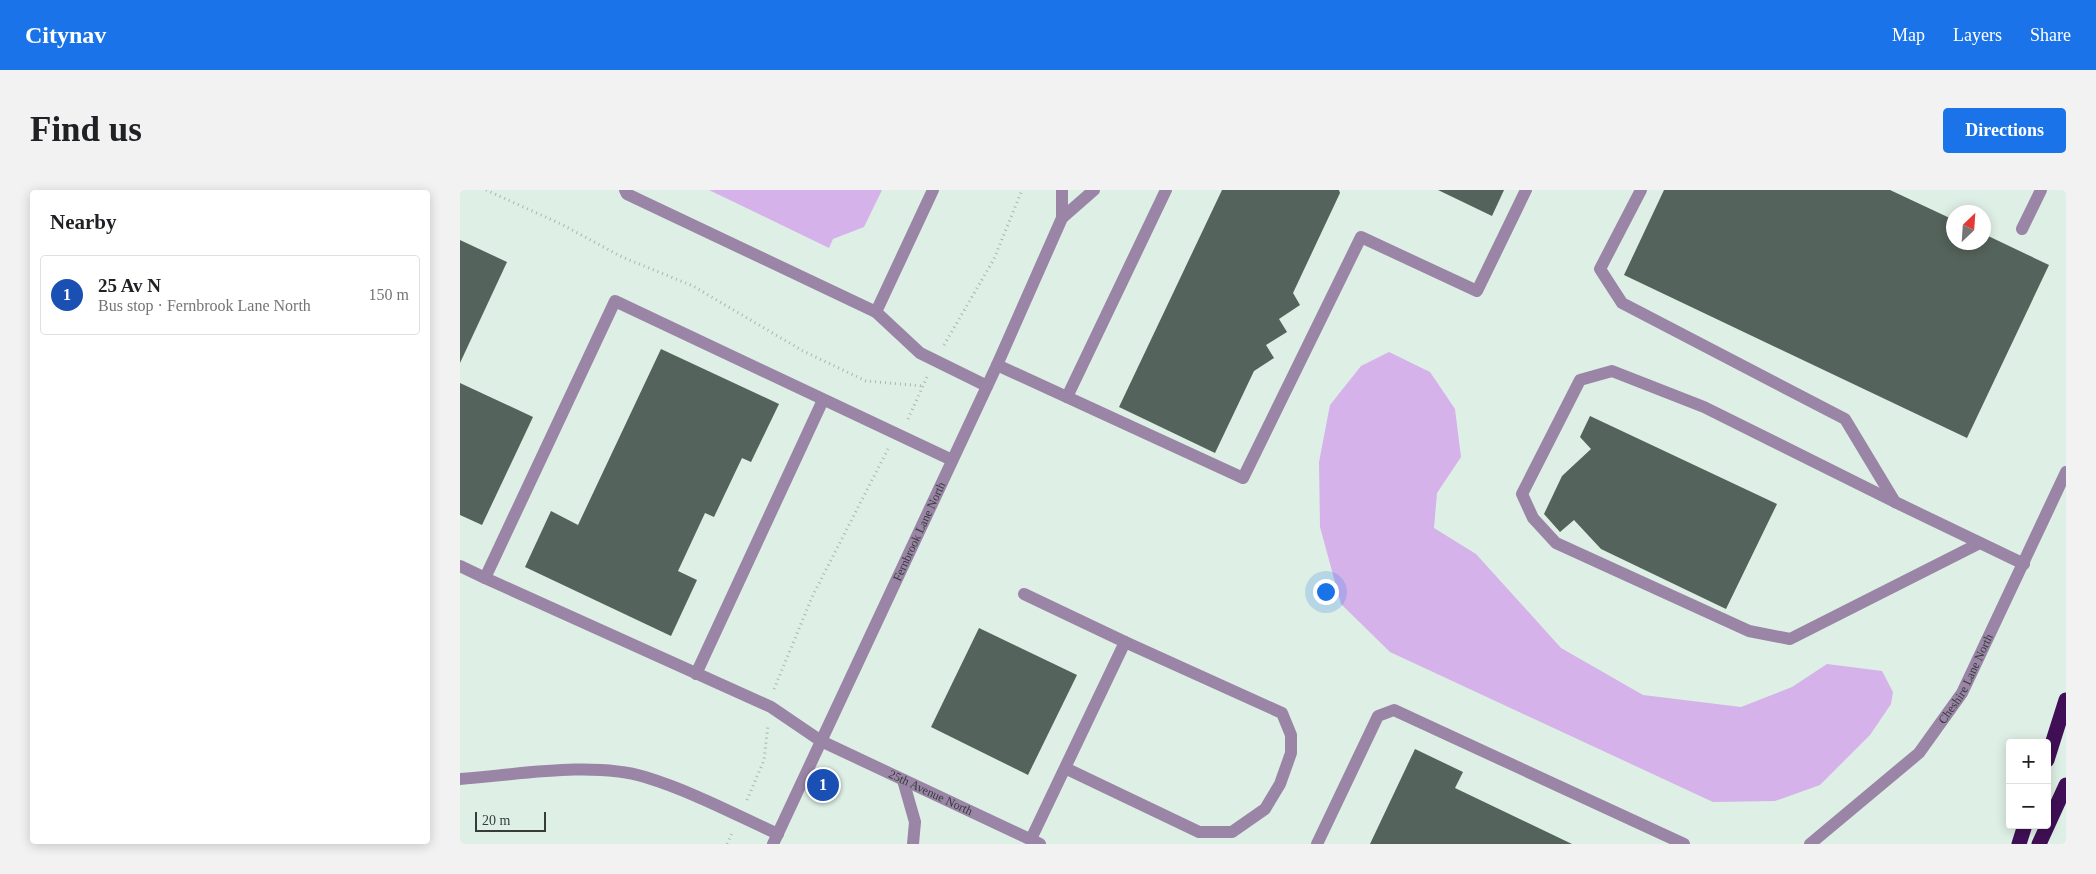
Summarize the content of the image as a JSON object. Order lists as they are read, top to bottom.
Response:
{
  "streets": {
    "street": ["Fernbrook Lane North", "Cheshire Lane North", "25th Avenue North"]
  },
  "crossings": [
    ["Fernbrook Lane North", "25th Avenue North"]
  ],
  "scale_bar": "20 m",
  "north": "top right",
  "page": {
    "header": "Citynav",
    "nav": ["Map", "Layers", "Share"],
    "buttons": "Directions",
    "title": "Find us",
    "heading": "Nearby",
    "list": [
      {
        "mark": "1",
        "name": "25 Av N",
        "note": "Bus stop · Fernbrook Lane North",
        "value": "150 m"
      }
    ],
    "map_buttons": ["+", "−"],
    "pins": "1",
    "scale": "20 m"
  }
}
